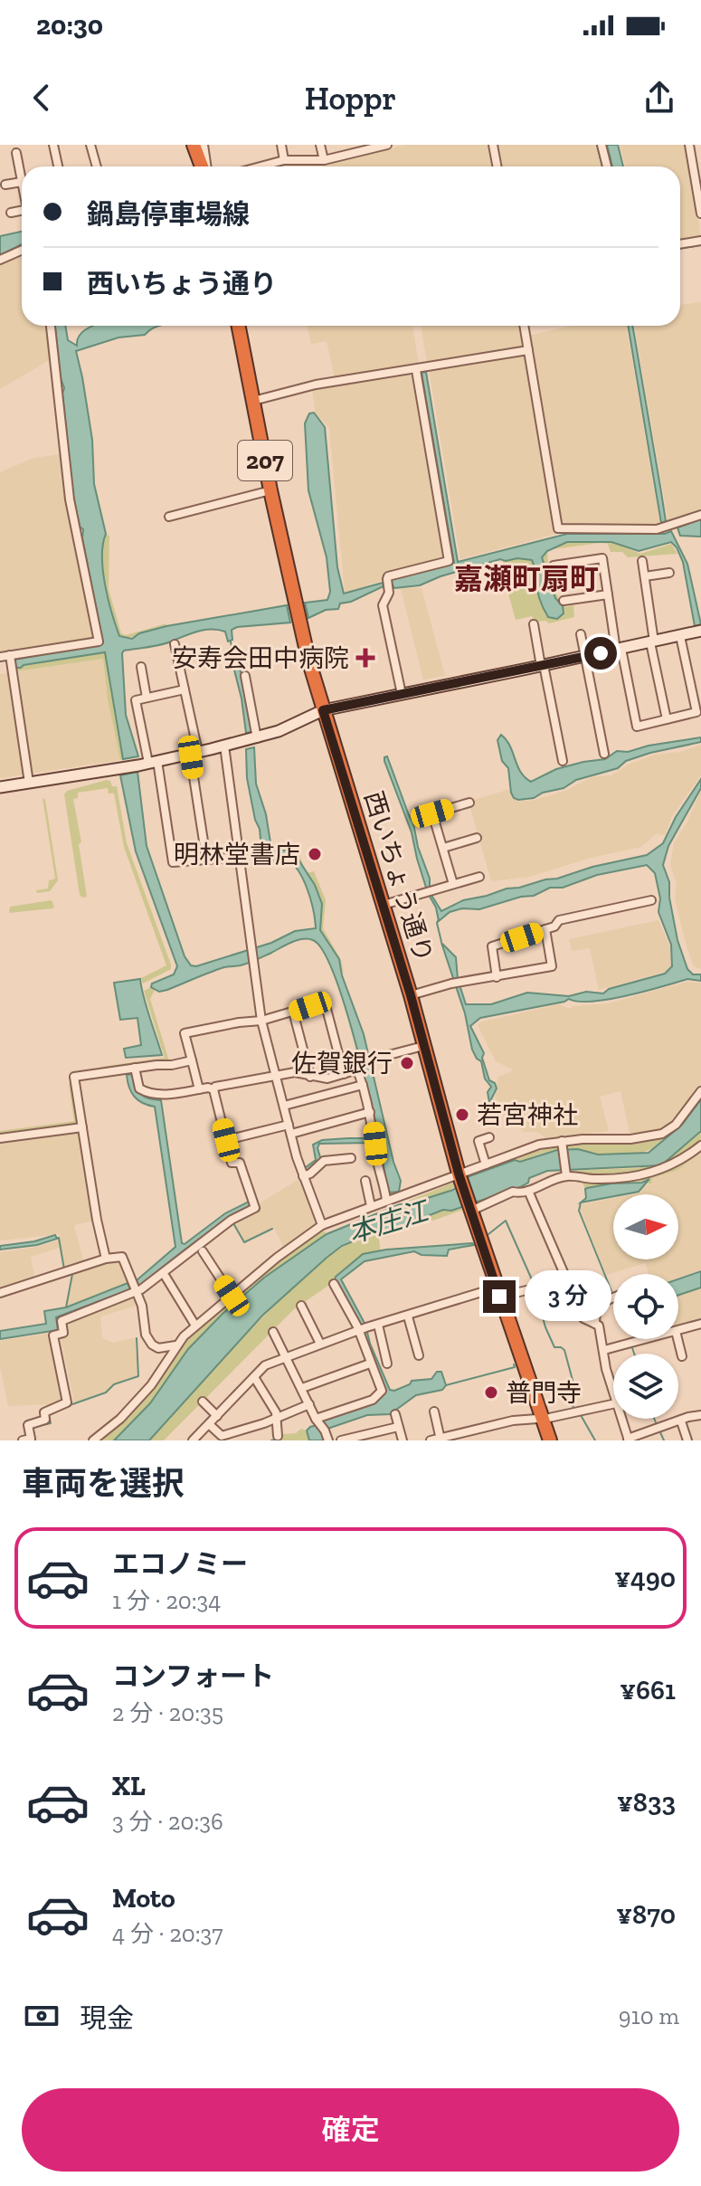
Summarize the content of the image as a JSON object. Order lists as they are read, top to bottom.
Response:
{
  "streets": {
    "highway": ["207", "西いちょう通り"]
  },
  "districts": ["嘉瀬町扇町"],
  "water": ["本庄江"],
  "places": {
    "health": ["安寿会田中病院"],
    "other": [
      "明林堂書店",
      "佐賀銀行",
      "若宮神社",
      "普門寺"
    ]
  },
  "north": "right",
  "page": {
    "status": "20:30",
    "header": "Hoppr",
    "banner": ["鍋島停車場線", "西いちょう通り"],
    "bubble": "3 分",
    "heading": "車両を選択",
    "list": [
      {
        "name": "エコノミー",
        "note": "1 分 · 20:34",
        "value": "¥490"
      },
      {
        "name": "コンフォート",
        "note": "2 分 · 20:35",
        "value": "¥661"
      },
      {
        "name": "XL",
        "note": "3 分 · 20:36",
        "value": "¥833"
      },
      {
        "name": "Moto",
        "note": "4 分 · 20:37",
        "value": "¥870"
      }
    ],
    "pay": ["現金", "910 m"],
    "buttons": "確定"
  }
}
